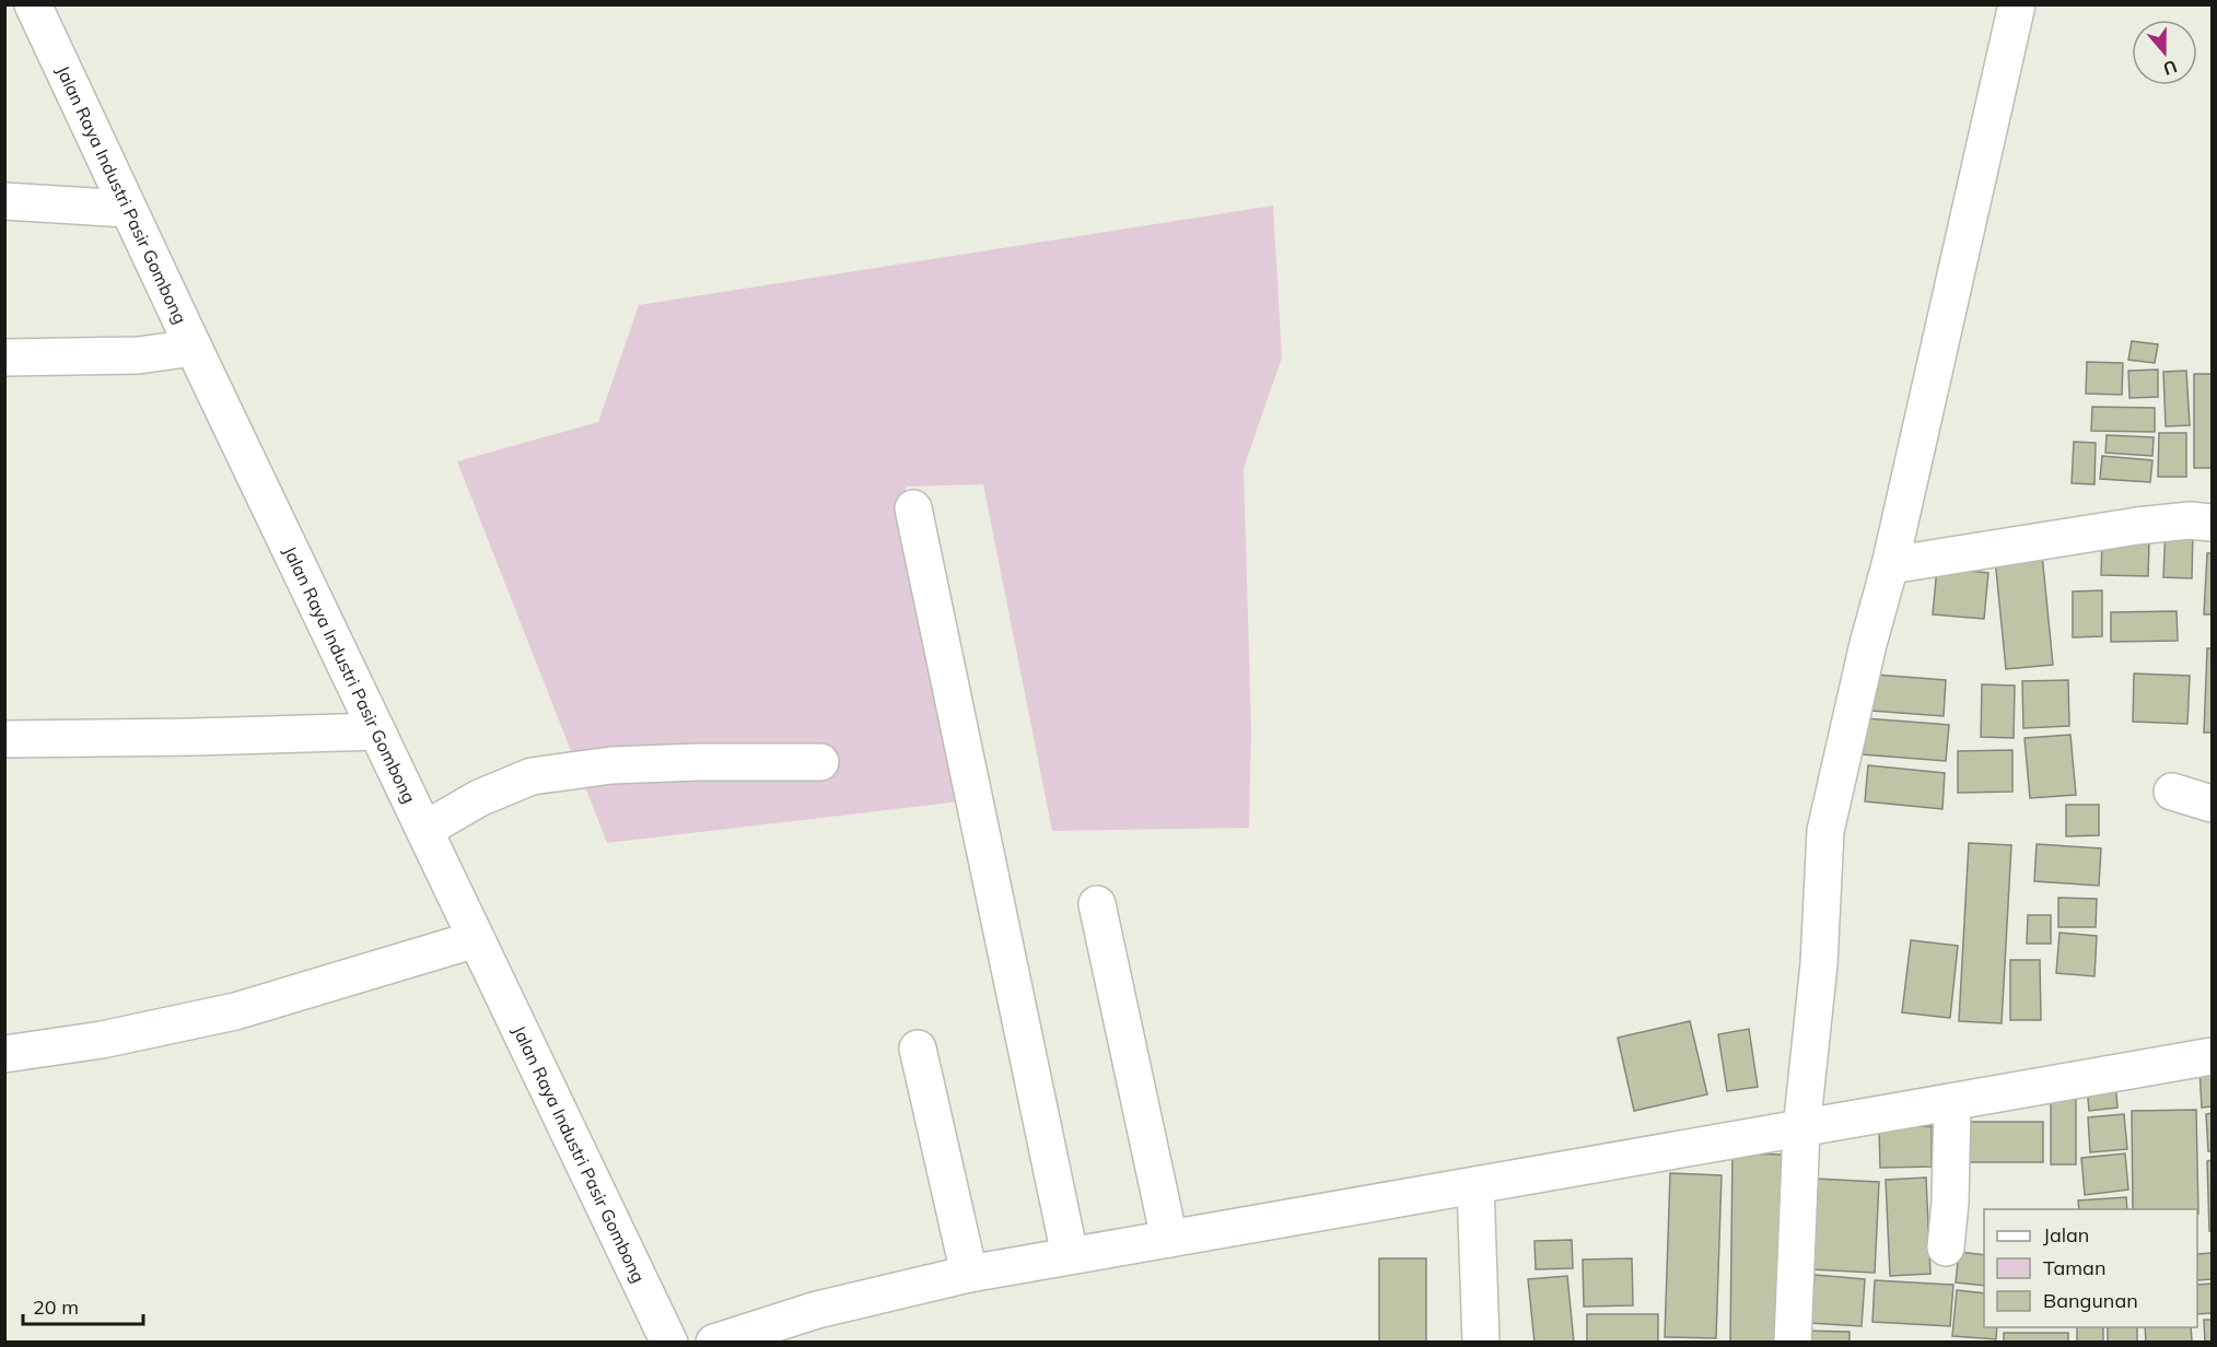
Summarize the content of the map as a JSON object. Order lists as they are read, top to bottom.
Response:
{
  "streets": {
    "street": ["Jalan Raya Industri Pasir Gombong"]
  },
  "legend": ["Jalan", "Taman", "Bangunan"],
  "scale_bar": "20 m",
  "north": "bottom"
}
